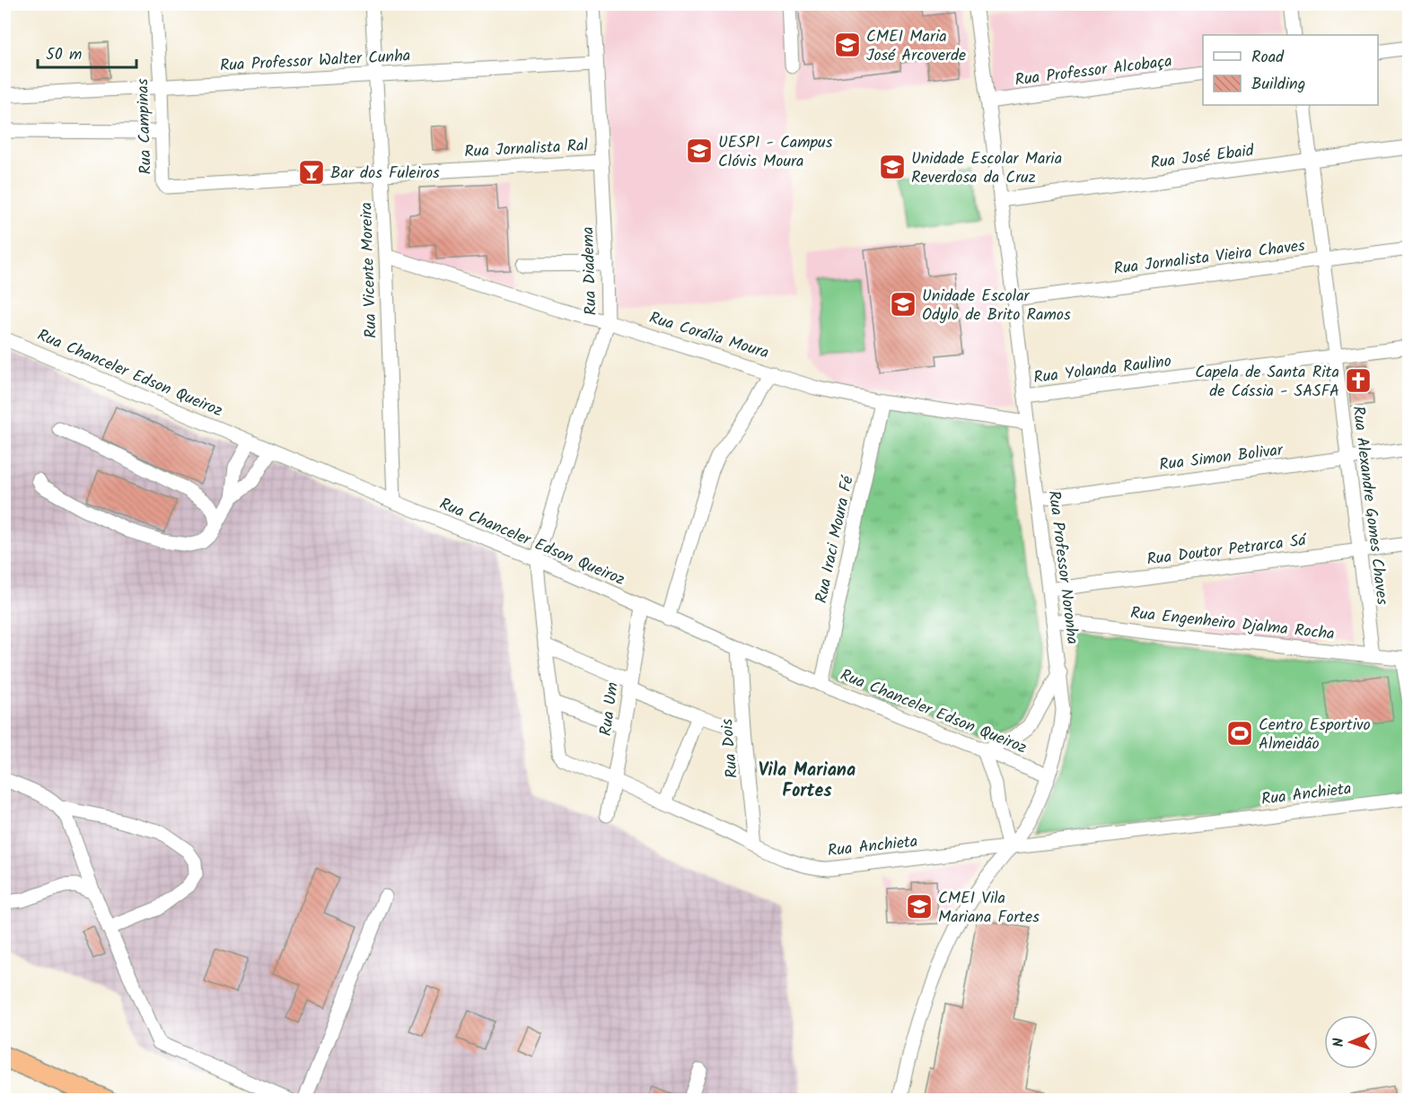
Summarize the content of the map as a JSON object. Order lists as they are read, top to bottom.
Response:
{
  "streets": {
    "street": [
      "Rua Professor Walter Cunha",
      "Rua Professor Alcobaça",
      "Rua Campinas",
      "Rua Jornalista Ral",
      "Rua José Ebaid",
      "Rua Jornalista Vieira Chaves",
      "Rua Vicente Moreira",
      "Rua Diadema",
      "Rua Corália Moura",
      "Rua Yolanda Raulino",
      "Rua Chanceler Edson Queiroz",
      "Rua Simon Bolivar",
      "Rua Alexandre Gomes Chaves",
      "Rua Iraci Moura Fé",
      "Rua Doutor Petrarca Sá",
      "Rua Professor Noronha",
      "Rua Engenheiro Djalma Rocha",
      "Rua Um",
      "Rua Dois",
      "Rua Anchieta"
    ]
  },
  "crossings": [
    ["Rua Professor Walter Cunha", "Rua Campinas"],
    ["Rua Professor Walter Cunha", "Rua Vicente Moreira"],
    ["Rua Professor Walter Cunha", "Rua Diadema"],
    ["Rua Professor Alcobaça", "Rua Professor Noronha"],
    ["Rua Campinas", "Rua Jornalista Ral"],
    ["Rua Jornalista Ral", "Rua Vicente Moreira"],
    ["Rua Jornalista Ral", "Rua Diadema"],
    ["Rua José Ebaid", "Rua Alexandre Gomes Chaves"],
    ["Rua José Ebaid", "Rua Professor Noronha"],
    ["Rua Jornalista Vieira Chaves", "Rua Alexandre Gomes Chaves"],
    ["Rua Jornalista Vieira Chaves", "Rua Professor Noronha"],
    ["Rua Vicente Moreira", "Rua Corália Moura"],
    ["Rua Vicente Moreira", "Rua Chanceler Edson Queiroz"],
    ["Rua Diadema", "Rua Corália Moura"],
    ["Rua Diadema", "Rua Chanceler Edson Queiroz"],
    ["Rua Diadema", "Rua Anchieta"],
    ["Rua Corália Moura", "Rua Iraci Moura Fé"],
    ["Rua Corália Moura", "Rua Professor Noronha"],
    ["Rua Yolanda Raulino", "Rua Alexandre Gomes Chaves"],
    ["Rua Yolanda Raulino", "Rua Professor Noronha"],
    ["Rua Chanceler Edson Queiroz", "Rua Iraci Moura Fé"],
    ["Rua Chanceler Edson Queiroz", "Rua Professor Noronha"],
    ["Rua Chanceler Edson Queiroz", "Rua Um"],
    ["Rua Chanceler Edson Queiroz", "Rua Dois"],
    ["Rua Chanceler Edson Queiroz", "Rua Anchieta"],
    ["Rua Simon Bolivar", "Rua Alexandre Gomes Chaves"],
    ["Rua Simon Bolivar", "Rua Professor Noronha"],
    ["Rua Alexandre Gomes Chaves", "Rua Doutor Petrarca Sá"],
    ["Rua Alexandre Gomes Chaves", "Rua Engenheiro Djalma Rocha"],
    ["Rua Doutor Petrarca Sá", "Rua Professor Noronha"],
    ["Rua Professor Noronha", "Rua Engenheiro Djalma Rocha"],
    ["Rua Professor Noronha", "Rua Anchieta"],
    ["Rua Um", "Rua Anchieta"],
    ["Rua Dois", "Rua Anchieta"]
  ],
  "districts": ["Vila Mariana Fortes"],
  "places": {
    "school or university": [
      "CMEI Maria José Arcoverde",
      "UESPI - Campus Clóvis Moura",
      "Unidade Escolar Maria Reverdosa da Cruz",
      "Unidade Escolar Odylo de Brito Ramos",
      "CMEI Vila Mariana Fortes"
    ],
    "bar": ["Bar dos Fuleiros"],
    "church": ["Capela de Santa Rita de Cássia - SASFA"],
    "sports": ["Centro Esportivo Almeidão"]
  },
  "legend": ["Road", "Building"],
  "scale_bar": "50 m",
  "north": "left"
}
